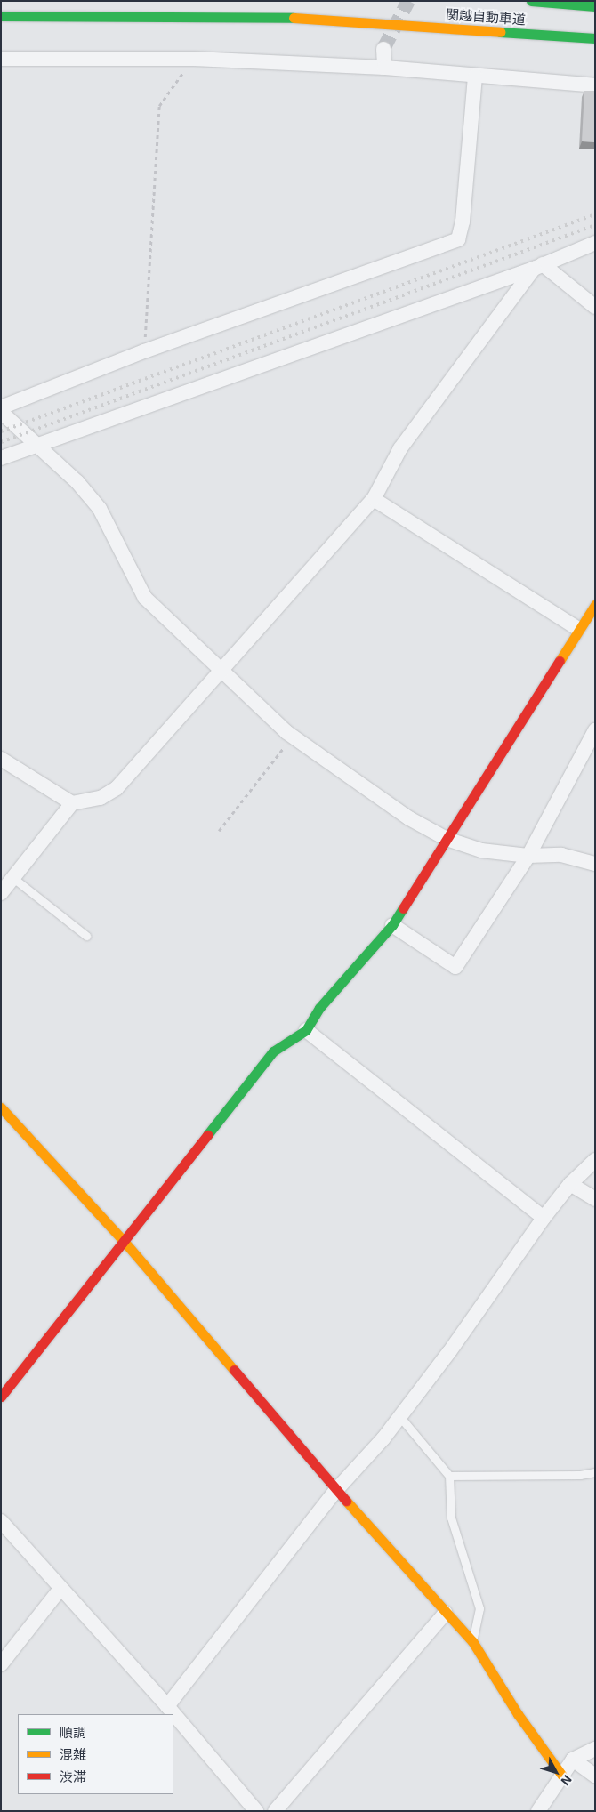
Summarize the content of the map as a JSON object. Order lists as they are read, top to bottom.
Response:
{
  "streets": {
    "main road": ["関越自動車道"]
  },
  "legend": ["順調", "混雑", "渋滞"],
  "north": "bottom right"
}
